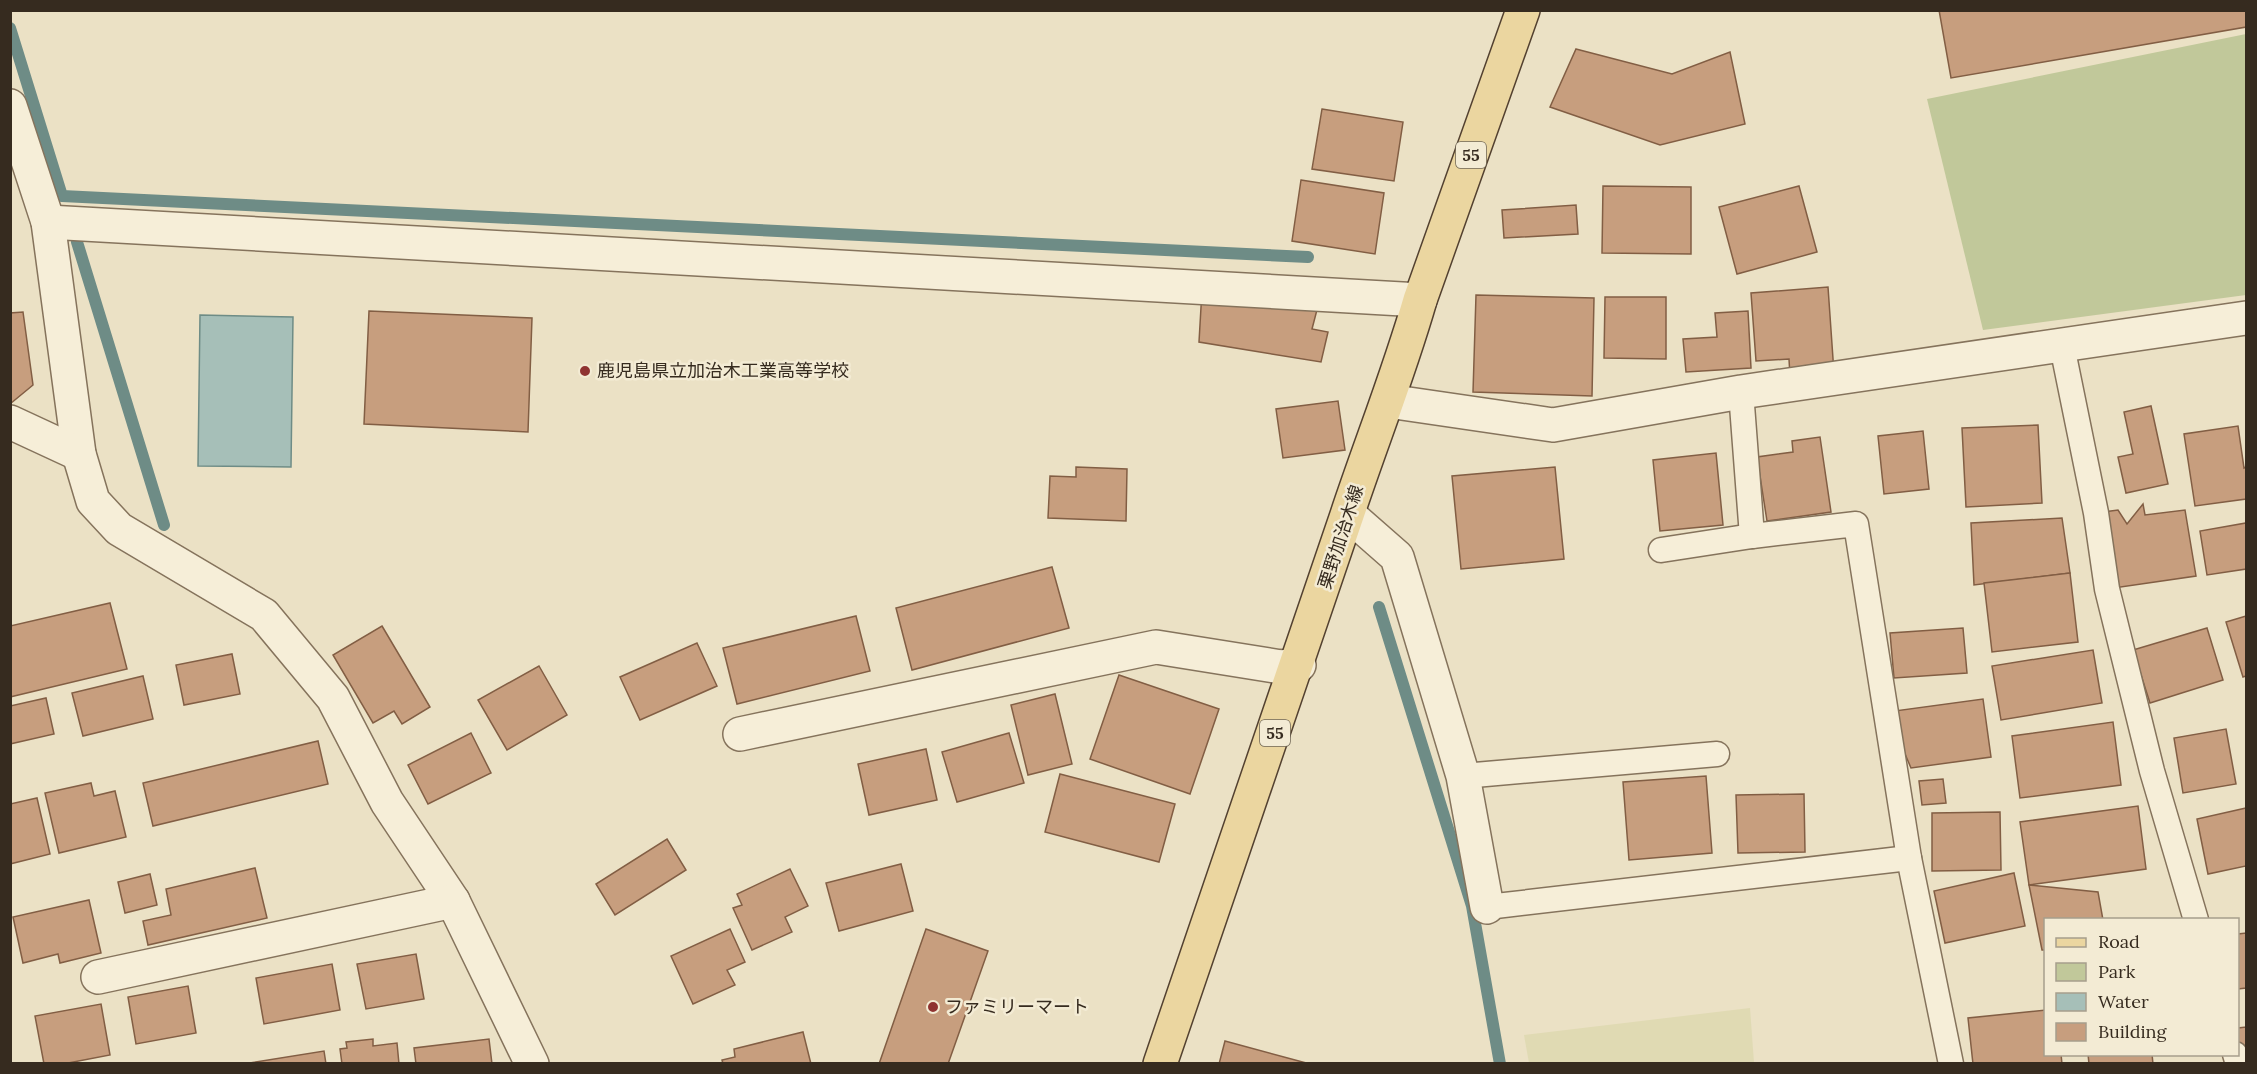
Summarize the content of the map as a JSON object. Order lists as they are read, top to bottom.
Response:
{
  "streets": {
    "main road": ["55", "栗野加治木線"]
  },
  "places": ["鹿児島県立加治木工業高等学校", "ファミリーマート"],
  "legend": [
    "Road",
    "Park",
    "Water",
    "Building"
  ]
}
